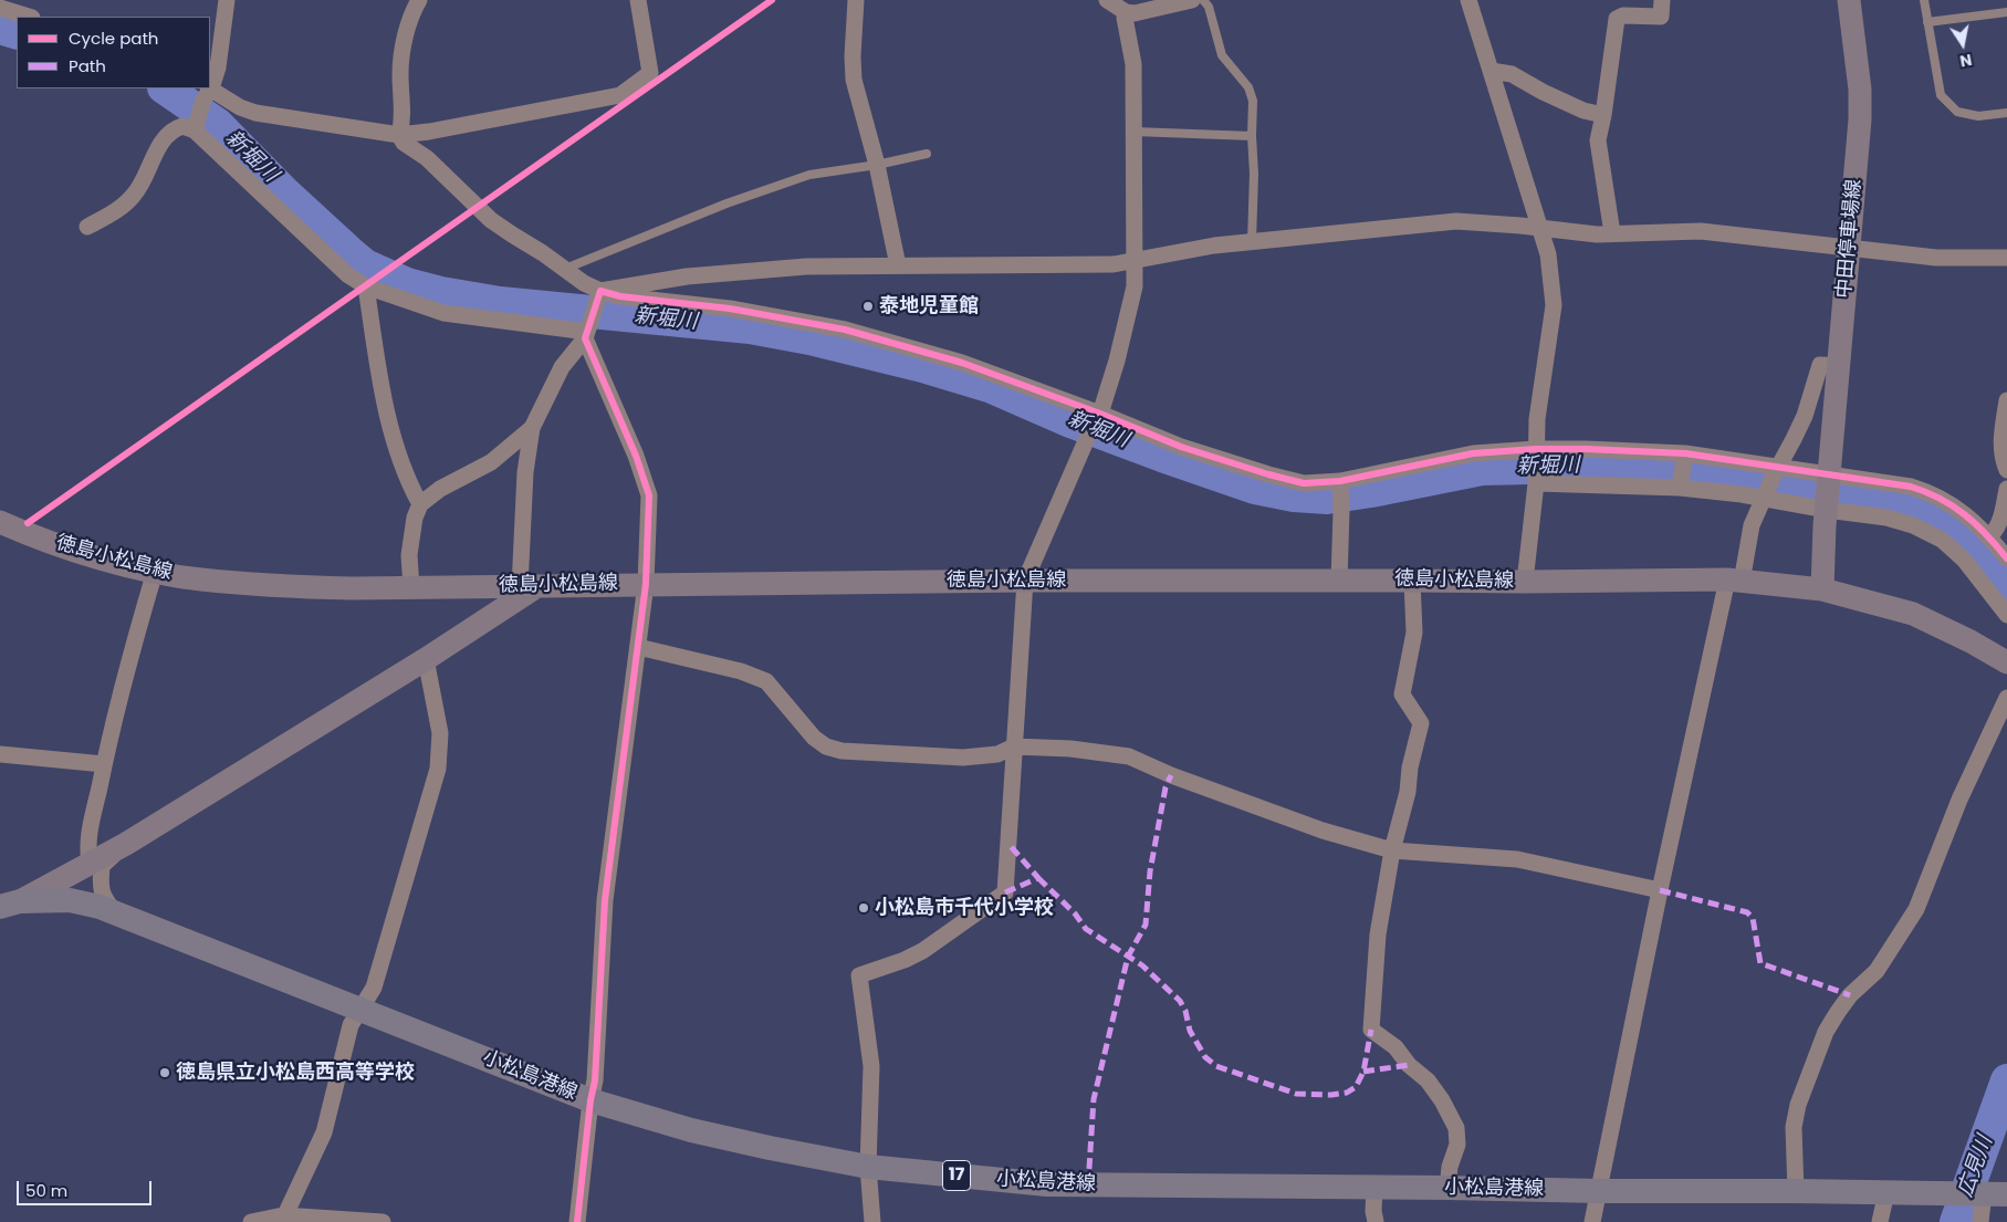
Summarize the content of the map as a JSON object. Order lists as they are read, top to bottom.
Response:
{
  "streets": {
    "main road": [
      "中田停車場線",
      "徳島小松島線",
      "小松島港線",
      "17"
    ]
  },
  "water": ["新堀川", "広見川"],
  "places": ["泰地児童館", "小松島市千代小学校", "徳島県立小松島西高等学校"],
  "legend": ["Cycle path", "Path"],
  "scale_bar": "50 m",
  "north": "bottom"
}
